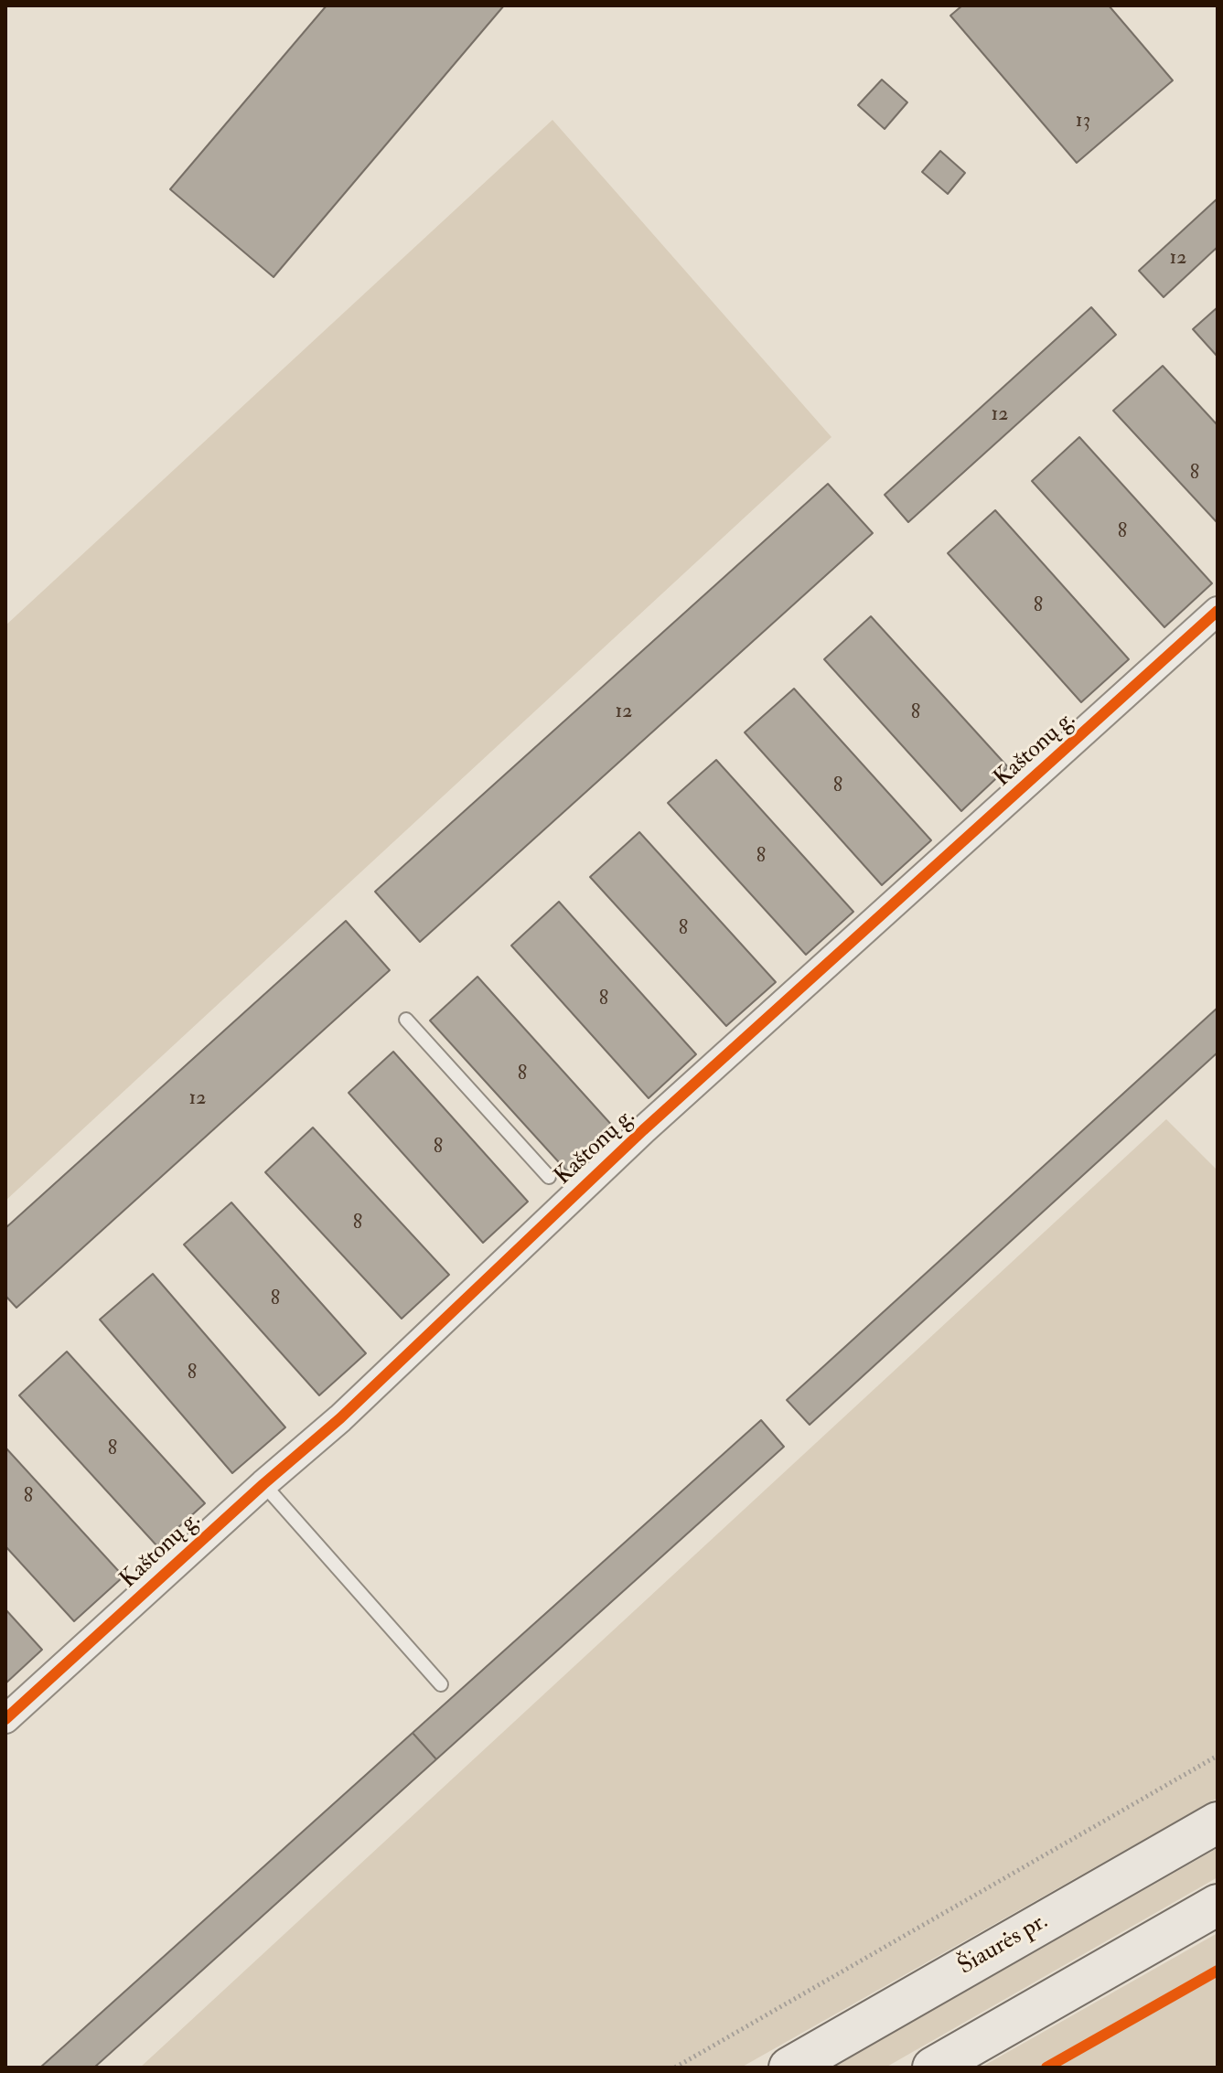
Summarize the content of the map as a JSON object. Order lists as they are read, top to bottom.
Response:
{
  "streets": {
    "main road": ["Šiaurės pr."],
    "street": ["Kaštonų g."]
  },
  "house_numbers": [
    "13",
    "12",
    "12",
    "8",
    "8",
    "8",
    "12",
    "8",
    "8",
    "8",
    "8",
    "8",
    "8",
    "12",
    "8",
    "8",
    "8",
    "8",
    "8",
    "8"
  ]
}
